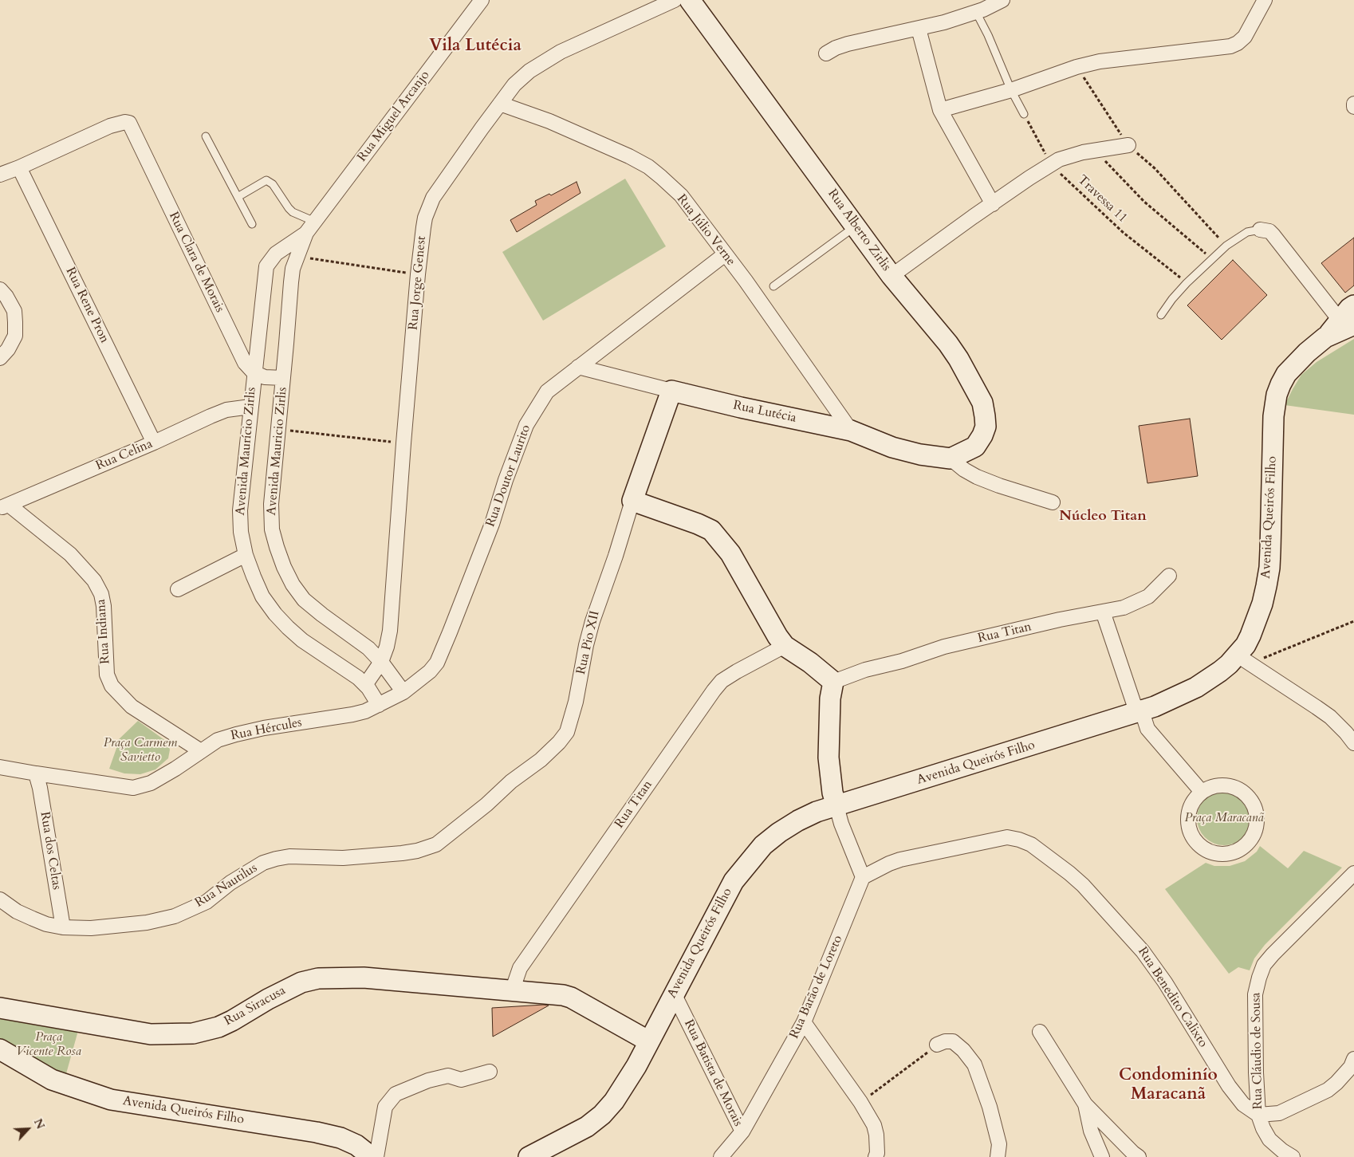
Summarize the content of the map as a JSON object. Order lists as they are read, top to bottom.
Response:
{
  "streets": {
    "main road": [
      "Rua Alberto Zirlis",
      "Rua Lutécia",
      "Avenida Queirós Filho",
      "Rua Pio XII",
      "Rua Siracusa"
    ],
    "street": [
      "Rua Miguel Arcanjo",
      "Rua Júlio Verne",
      "Rua Clara de Morais",
      "Rua Jorge Genest",
      "Rua Rene Pron",
      "Avenida Maurício Zirlis",
      "Avenida Mauricio Zirlis",
      "Rua Celina",
      "Rua Doutor Laurito",
      "Rua Indiana",
      "Rua Titan",
      "Rua Hércules",
      "Rua dos Celtas",
      "Rua Nautilus",
      "Rua Barão de Loreto",
      "Rua Benedito Calixto",
      "Rua Cláudio de Sousa",
      "Rua Batista de Morais"
    ],
    "path": ["Travessa 11"]
  },
  "crossings": [
    ["Rua Miguel Arcanjo", "Avenida Mauricio Zirlis"],
    ["Rua Júlio Verne", "Rua Jorge Genest"],
    ["Rua Júlio Verne", "Rua Lutécia"],
    ["Rua Júlio Verne", "Rua Doutor Laurito"],
    ["Rua Alberto Zirlis", "Rua Lutécia"],
    ["Rua Clara de Morais", "Rua Rene Pron"],
    ["Rua Clara de Morais", "Avenida Maurício Zirlis"],
    ["Rua Jorge Genest", "Avenida Maurício Zirlis"],
    ["Rua Jorge Genest", "Avenida Mauricio Zirlis"],
    ["Rua Rene Pron", "Rua Celina"],
    ["Rua Lutécia", "Rua Doutor Laurito"],
    ["Rua Lutécia", "Rua Pio XII"],
    ["Avenida Maurício Zirlis", "Rua Celina"],
    ["Avenida Maurício Zirlis", "Rua Hércules"],
    ["Avenida Mauricio Zirlis", "Rua Doutor Laurito"],
    ["Rua Celina", "Rua Indiana"],
    ["Avenida Queirós Filho", "Rua Siracusa"],
    ["Avenida Queirós Filho", "Rua Batista de Morais"],
    ["Rua Indiana", "Rua Hércules"],
    ["Rua Titan", "Rua Siracusa"],
    ["Rua Pio XII", "Rua Nautilus"],
    ["Rua Hércules", "Rua dos Celtas"],
    ["Rua dos Celtas", "Rua Nautilus"],
    ["Rua Barão de Loreto", "Rua Benedito Calixto"],
    ["Rua Barão de Loreto", "Rua Batista de Morais"],
    ["Rua Benedito Calixto", "Rua Cláudio de Sousa"]
  ],
  "districts": ["Vila Lutécia", "Núcleo Titan", "Condominío Maracanã"],
  "parks": ["Praça Carmem Savietto", "Praça Maracanã", "Praça Vicente Rosa"],
  "north": "top right"
}
